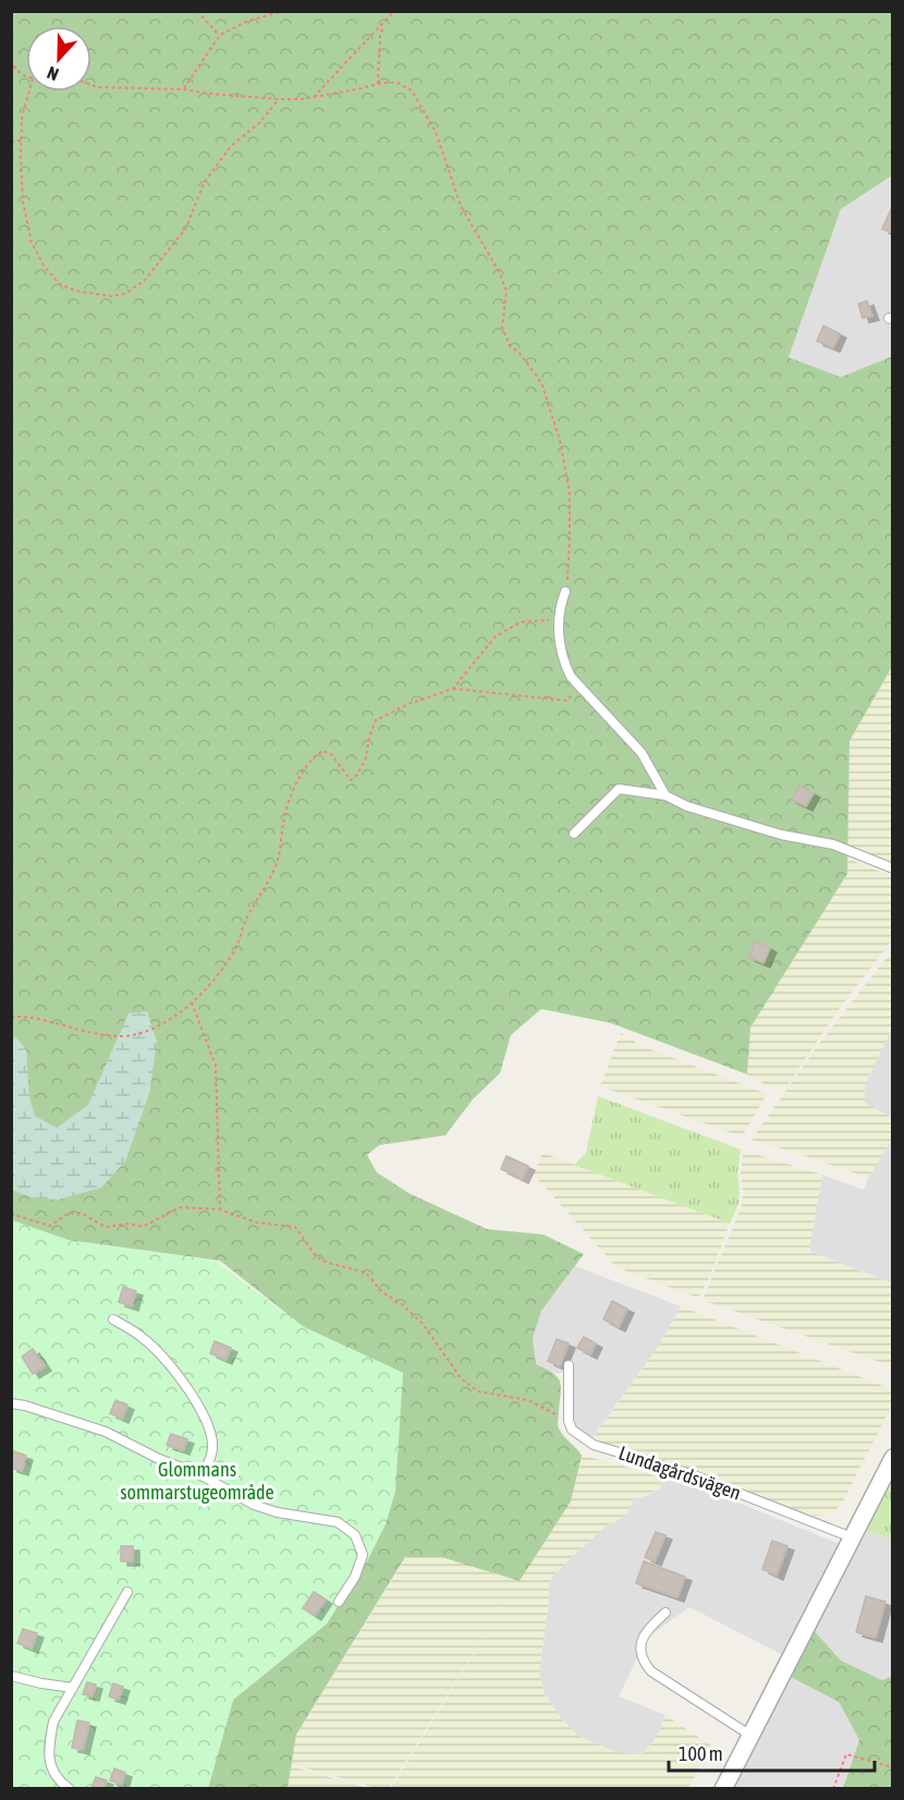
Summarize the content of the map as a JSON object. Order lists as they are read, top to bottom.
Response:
{
  "streets": {
    "lane": ["Lundagårdsvägen"]
  },
  "parks": ["Glommans sommarstugeområde"],
  "scale_bar": "100 m",
  "north": "bottom"
}
